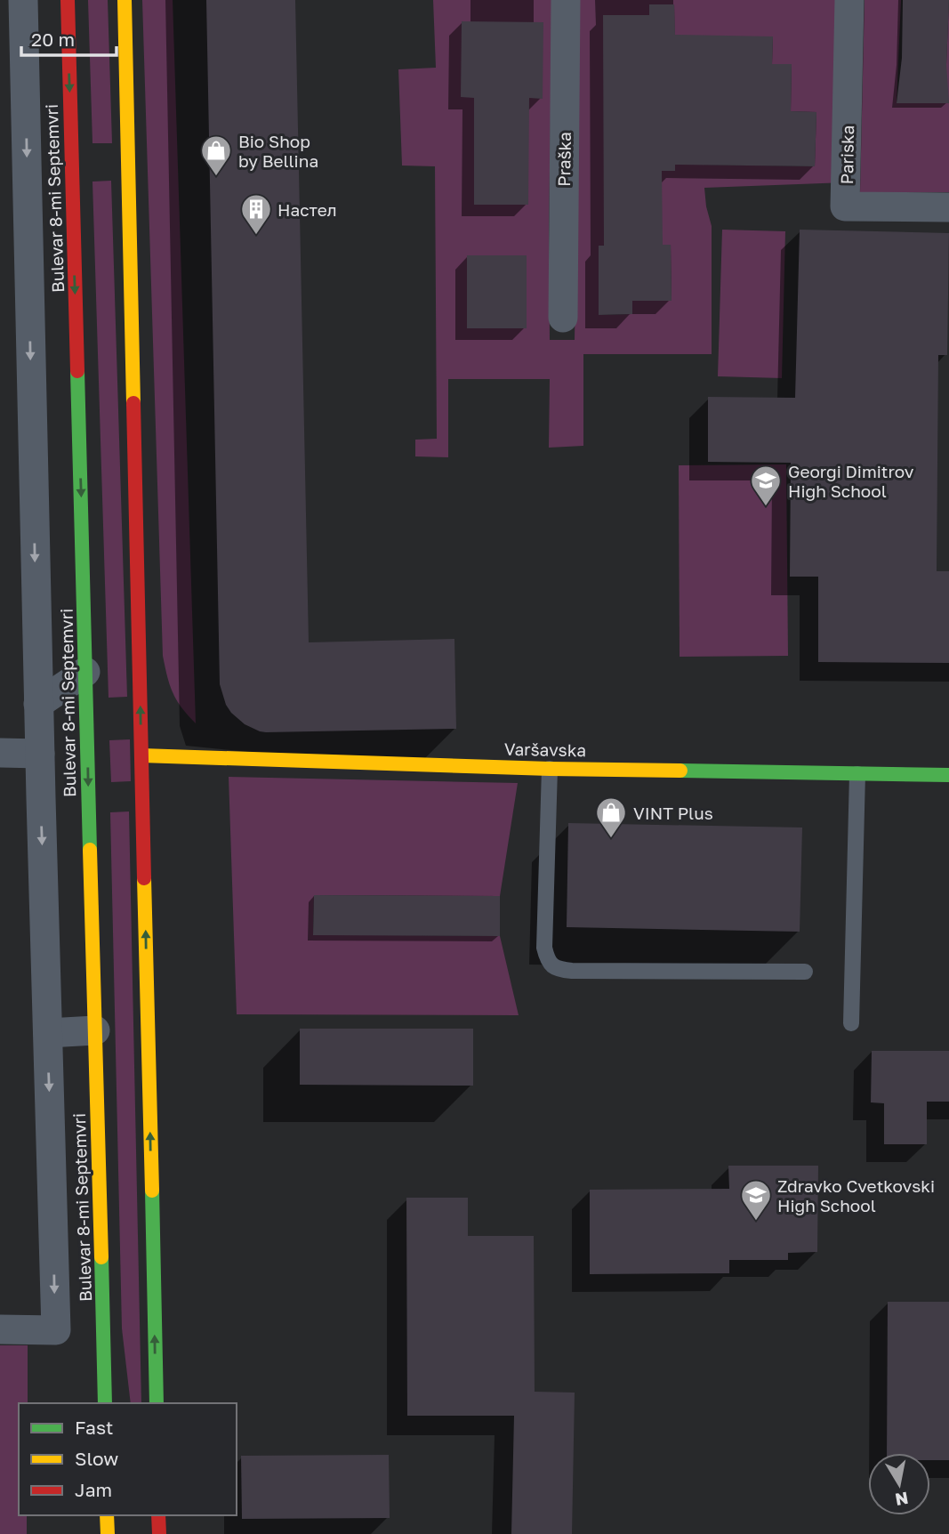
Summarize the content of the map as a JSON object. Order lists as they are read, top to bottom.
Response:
{
  "streets": {
    "street": [
      "Pariska",
      "Praška",
      "Bulevar 8-mi Septemvri",
      "Varšavska"
    ]
  },
  "places": {
    "shop": ["Bio Shop by Bellina", "VINT Plus"],
    "building": ["Настел"],
    "school or university": ["Georgi Dimitrov High School", "Zdravko Cvetkovski High School"]
  },
  "legend": ["Fast", "Slow", "Jam"],
  "scale_bar": "20 m",
  "north": "bottom"
}
